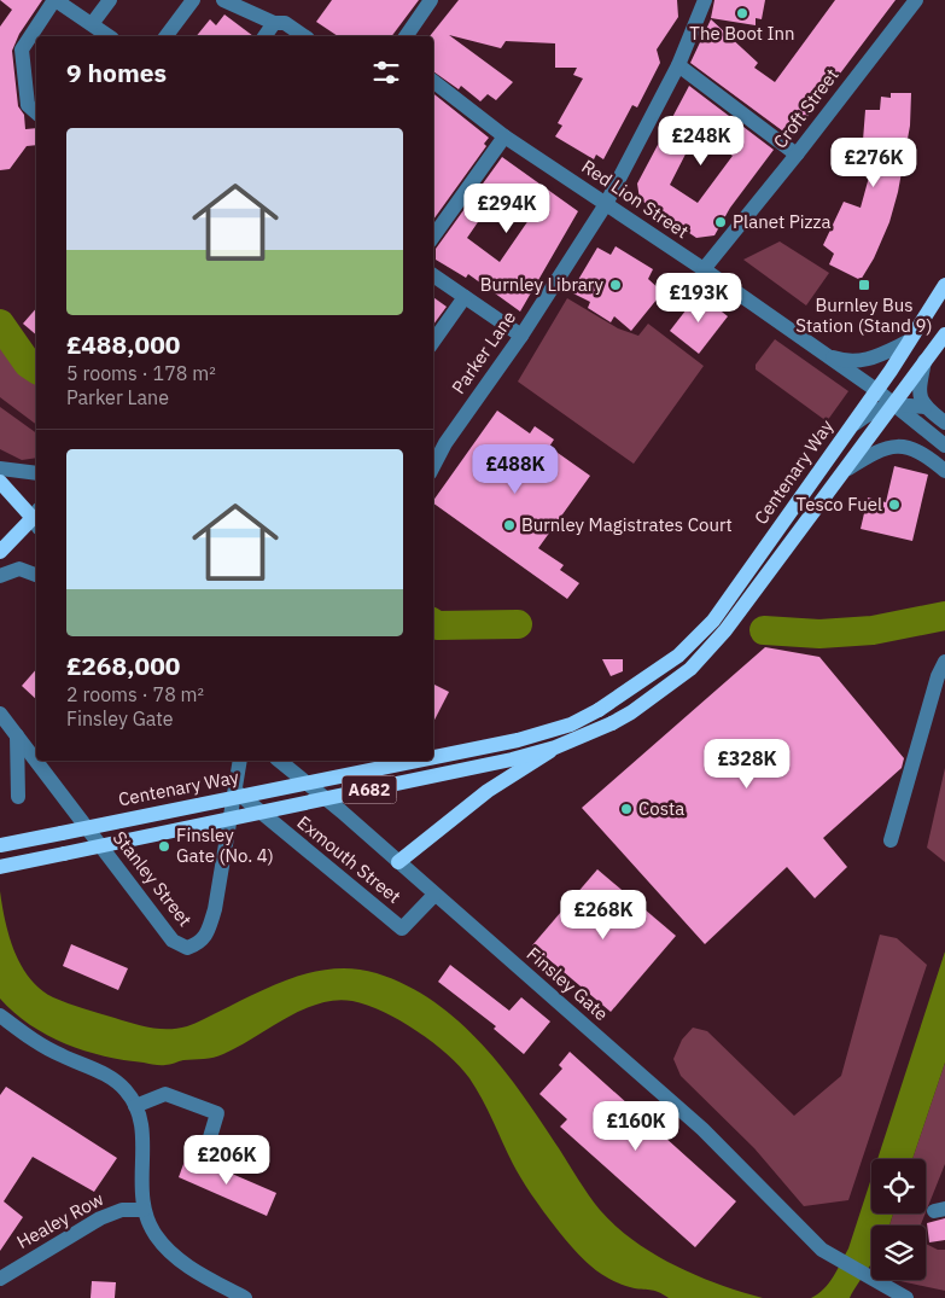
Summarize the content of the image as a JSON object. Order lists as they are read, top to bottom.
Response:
{
  "streets": {
    "main road": ["Centenary Way", "A682"],
    "street": [
      "Croft Street",
      "Red Lion Street",
      "Parker Lane",
      "Exmouth Street",
      "Stanley Street",
      "Finsley Gate",
      "Healey Row"
    ]
  },
  "crossings": [
    ["Croft Street", "Red Lion Street"],
    ["Red Lion Street", "Parker Lane"],
    ["Red Lion Street", "Centenary Way"],
    ["Red Lion Street", "A682"],
    ["A682", "Finsley Gate"],
    ["Exmouth Street", "Stanley Street"],
    ["Exmouth Street", "Finsley Gate"]
  ],
  "places": {
    "other": [
      "The Boot Inn",
      "Planet Pizza",
      "Burnley Library",
      "Tesco Fuel",
      "Burnley Magistrates Court",
      "Costa",
      "Finsley Gate (No. 4)"
    ],
    "transit": ["Burnley Bus Station (Stand 9)"]
  },
  "page": {
    "heading": "9 homes",
    "list": [
      {
        "name": "£488,000",
        "note": "5 rooms · 178 m² · Parker Lane"
      },
      {
        "name": "£268,000",
        "note": "2 rooms · 78 m² · Finsley Gate"
      }
    ],
    "price": [
      "£248K",
      "£276K",
      "£294K",
      "£193K",
      "£488K",
      "£328K",
      "£268K",
      "£160K",
      "£206K"
    ]
  }
}
